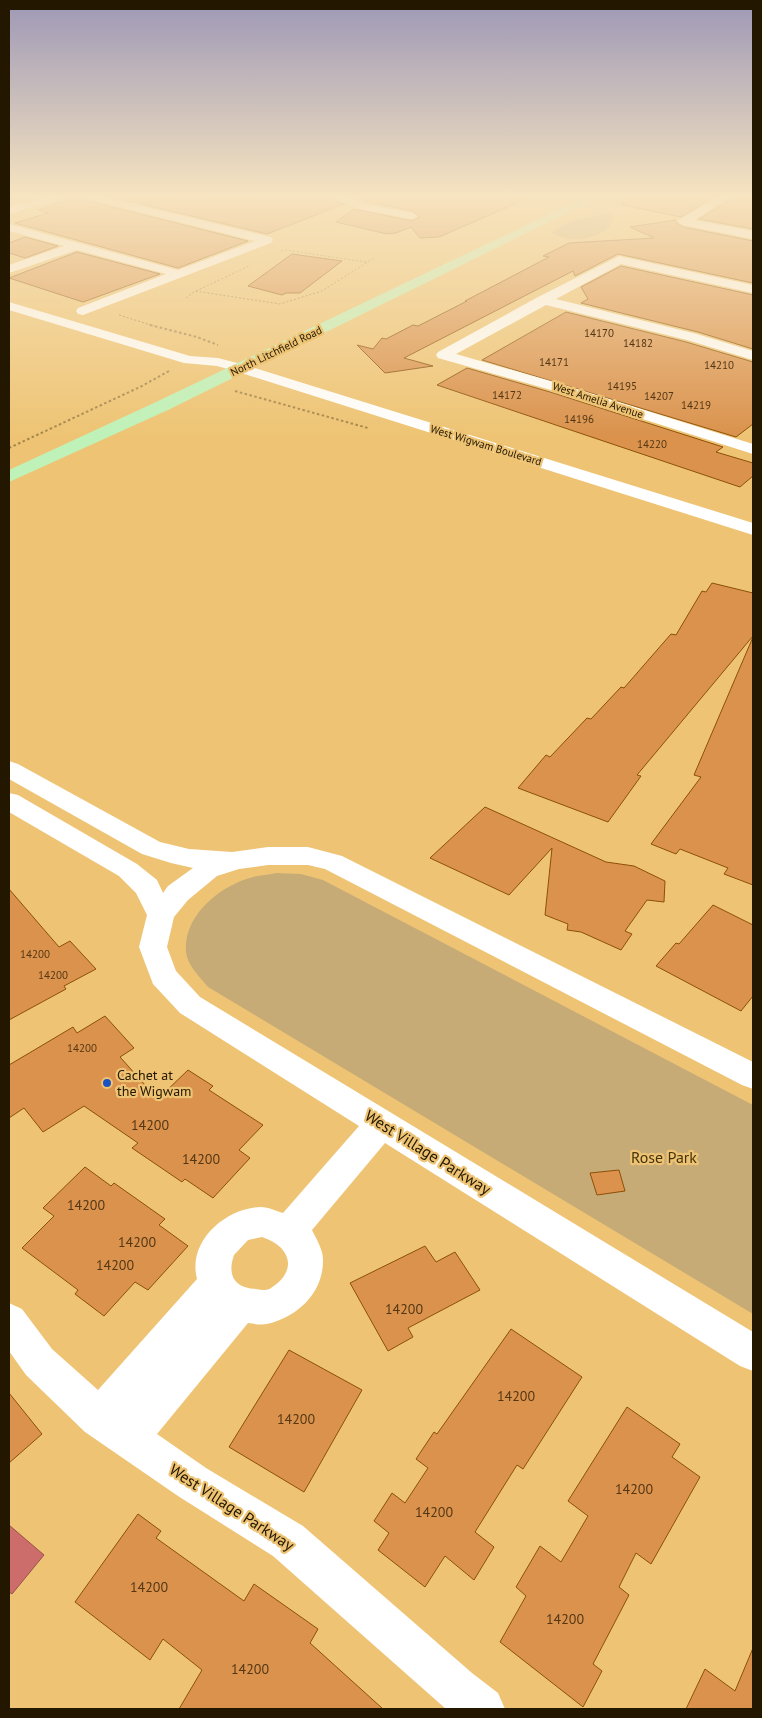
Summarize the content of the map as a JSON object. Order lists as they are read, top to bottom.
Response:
{
  "streets": {
    "main road": ["North Litchfield Road"],
    "street": ["West Amelia Avenue", "West Wigwam Boulevard", "West Village Parkway"]
  },
  "crossings": [
    ["North Litchfield Road", "West Wigwam Boulevard"]
  ],
  "parks": ["Rose Park"],
  "places": ["Cachet at the Wigwam"],
  "house_numbers": [
    "14170",
    "14182",
    "14171",
    "14210",
    "14195",
    "14172",
    "14207",
    "14219",
    "14196",
    "14220",
    "14200",
    "14200",
    "14200",
    "14200",
    "14200",
    "14200",
    "14200",
    "14200",
    "14200",
    "14200",
    "14200",
    "14200",
    "14200",
    "14200",
    "14200",
    "14200"
  ]
}
